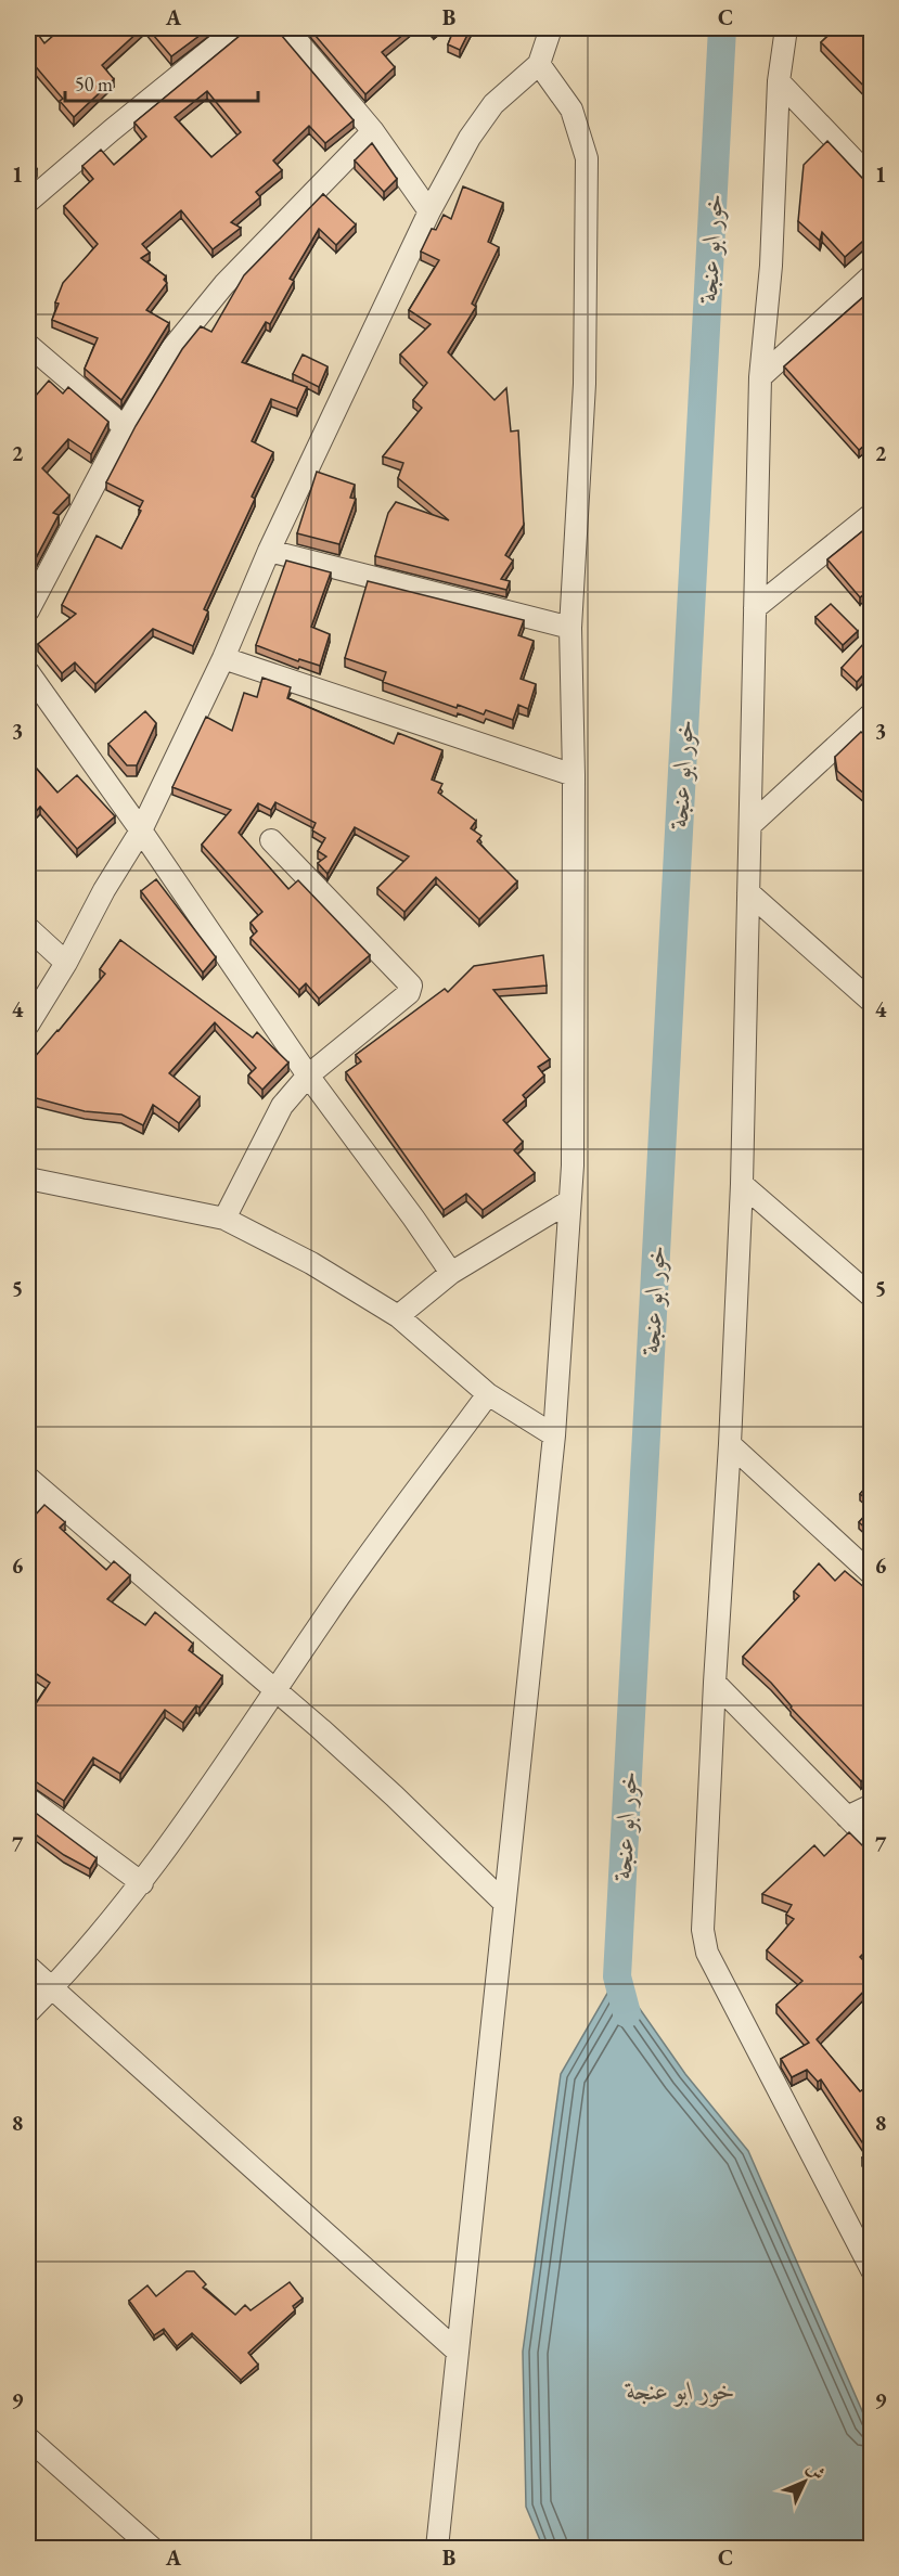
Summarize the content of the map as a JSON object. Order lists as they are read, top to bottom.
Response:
{
  "water": ["خور ابو عنجة"],
  "scale_bar": "50 m",
  "north": "top right",
  "grid": {
    "columns": ["A", "B", "C"],
    "rows": [
      "1",
      "2",
      "3",
      "4",
      "5",
      "6",
      "7",
      "8",
      "9"
    ]
  }
}
